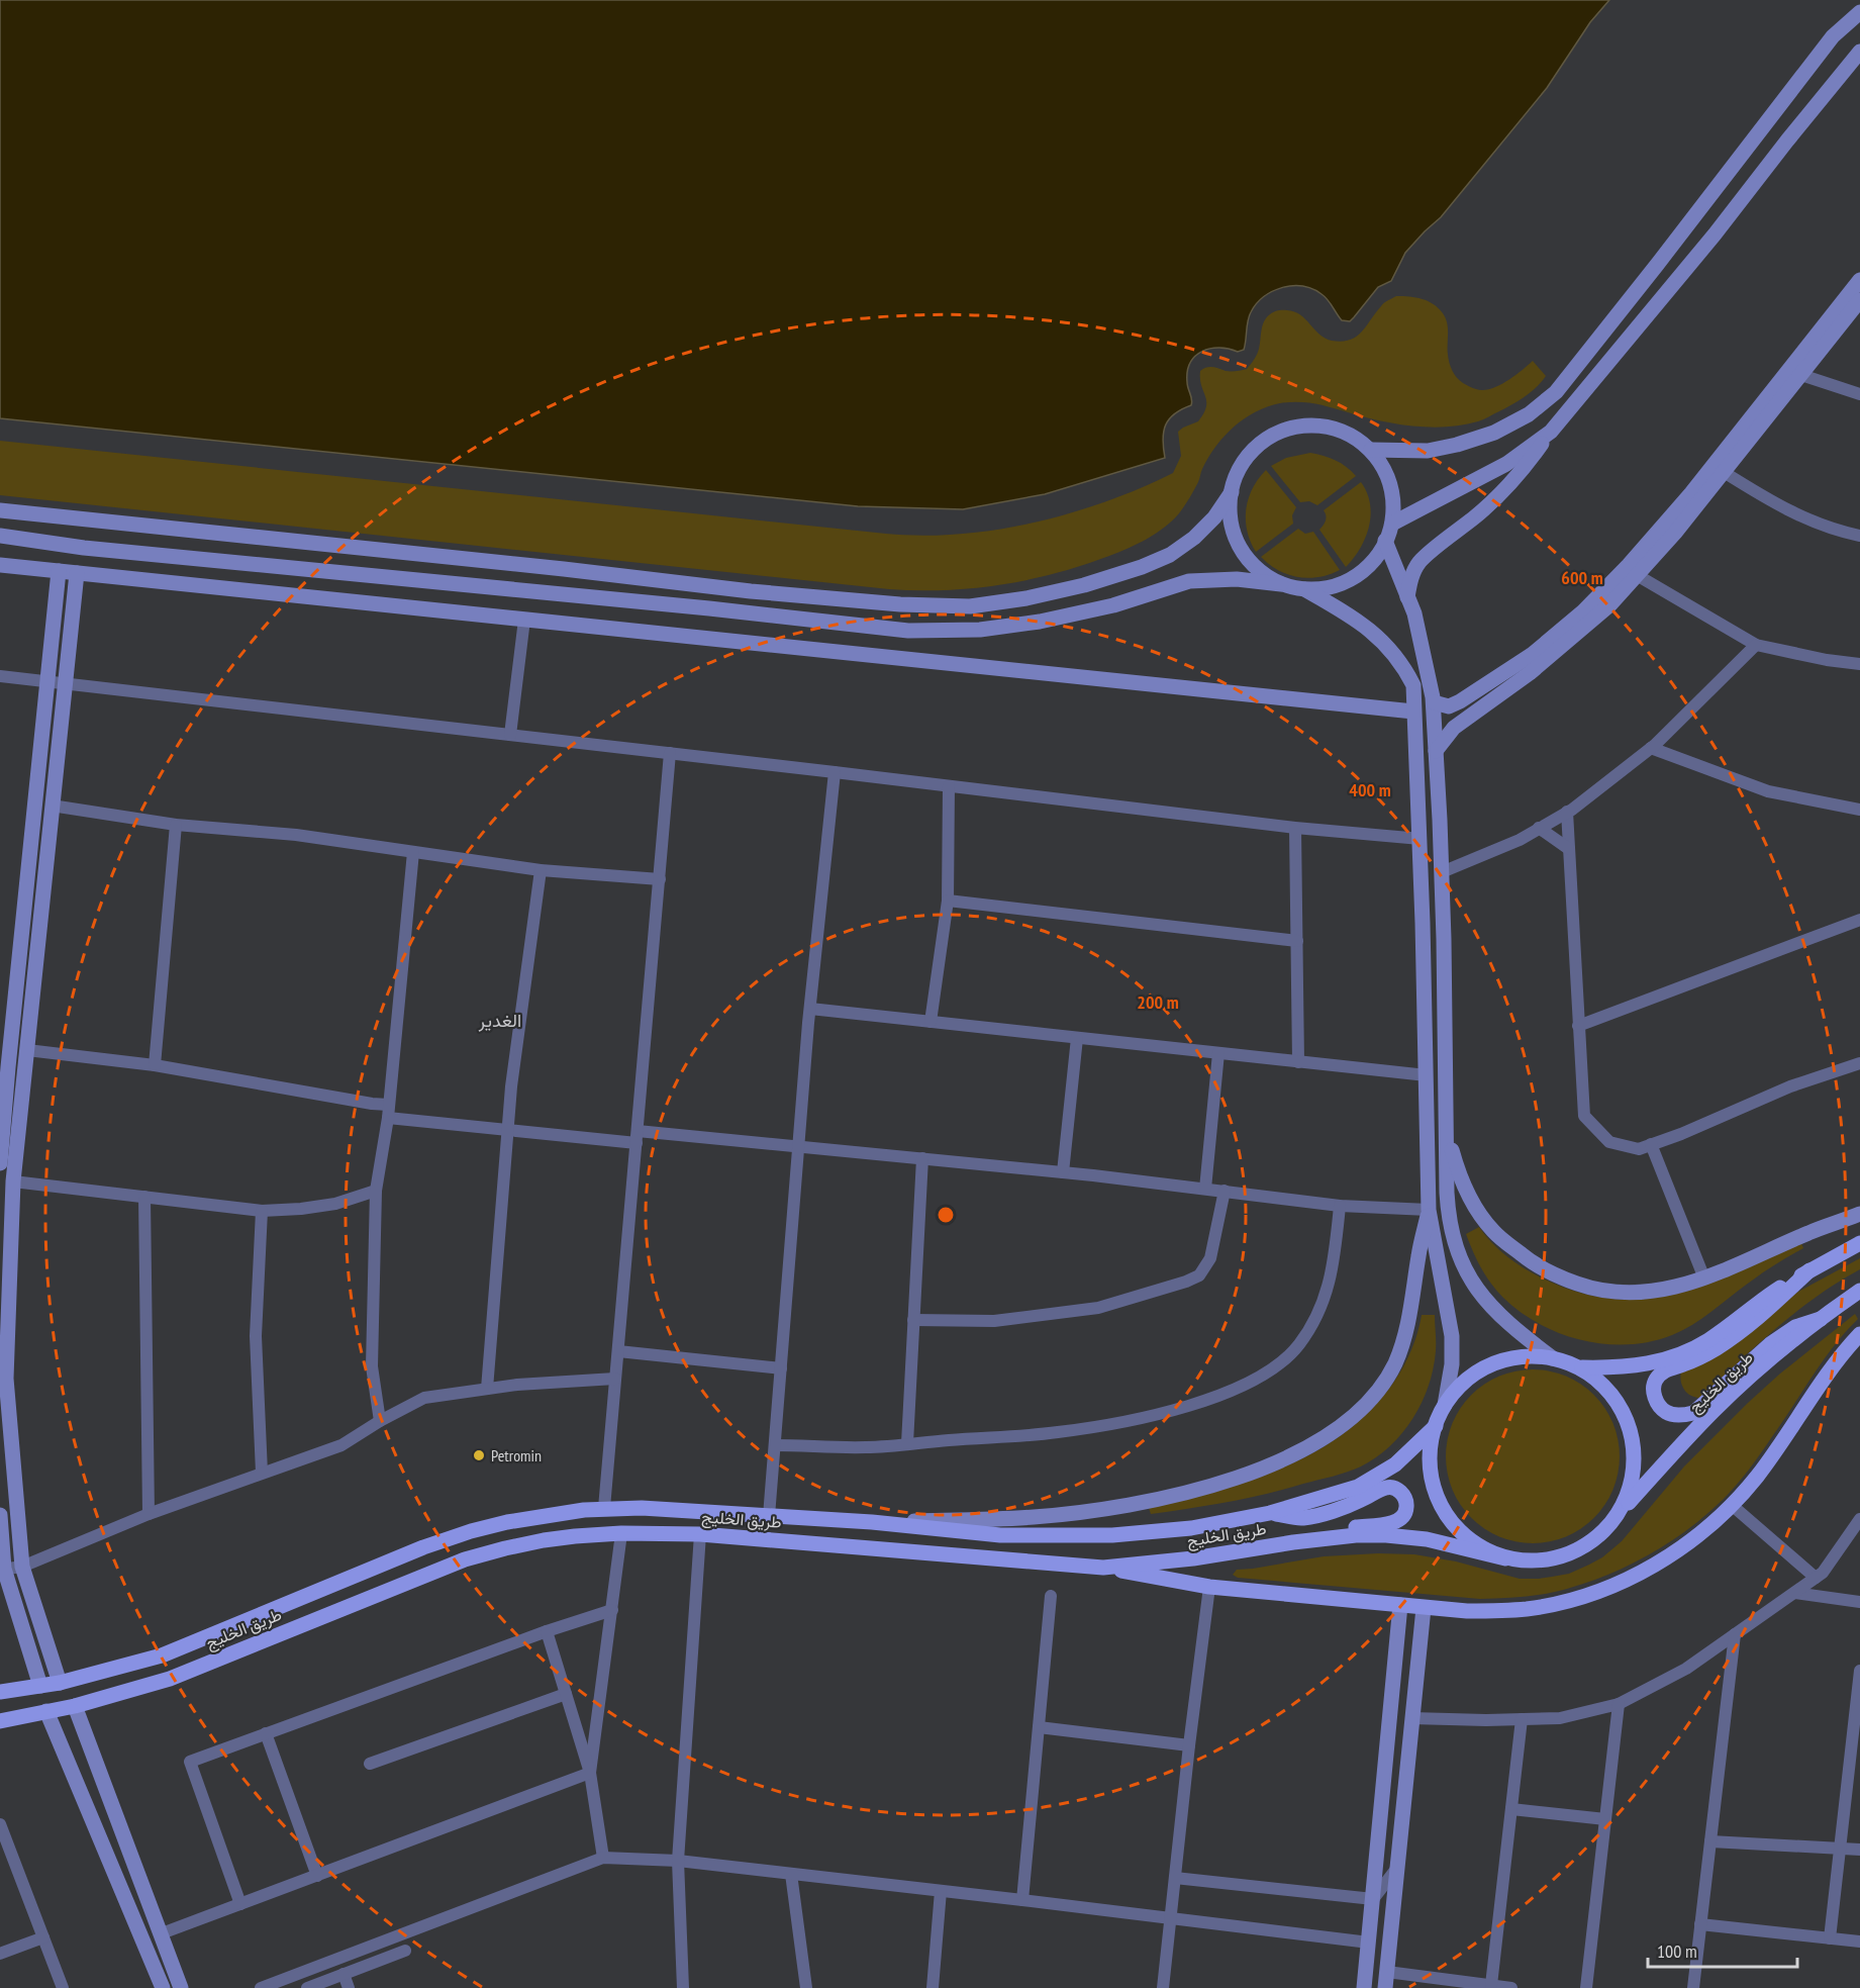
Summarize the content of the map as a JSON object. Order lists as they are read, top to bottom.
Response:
{
  "streets": {
    "main road": ["طريق الخليج"]
  },
  "districts": ["الغدير"],
  "places": ["Petromin"],
  "scale_bar": "100 m",
  "rings": ["600 m", "400 m", "200 m"]
}
